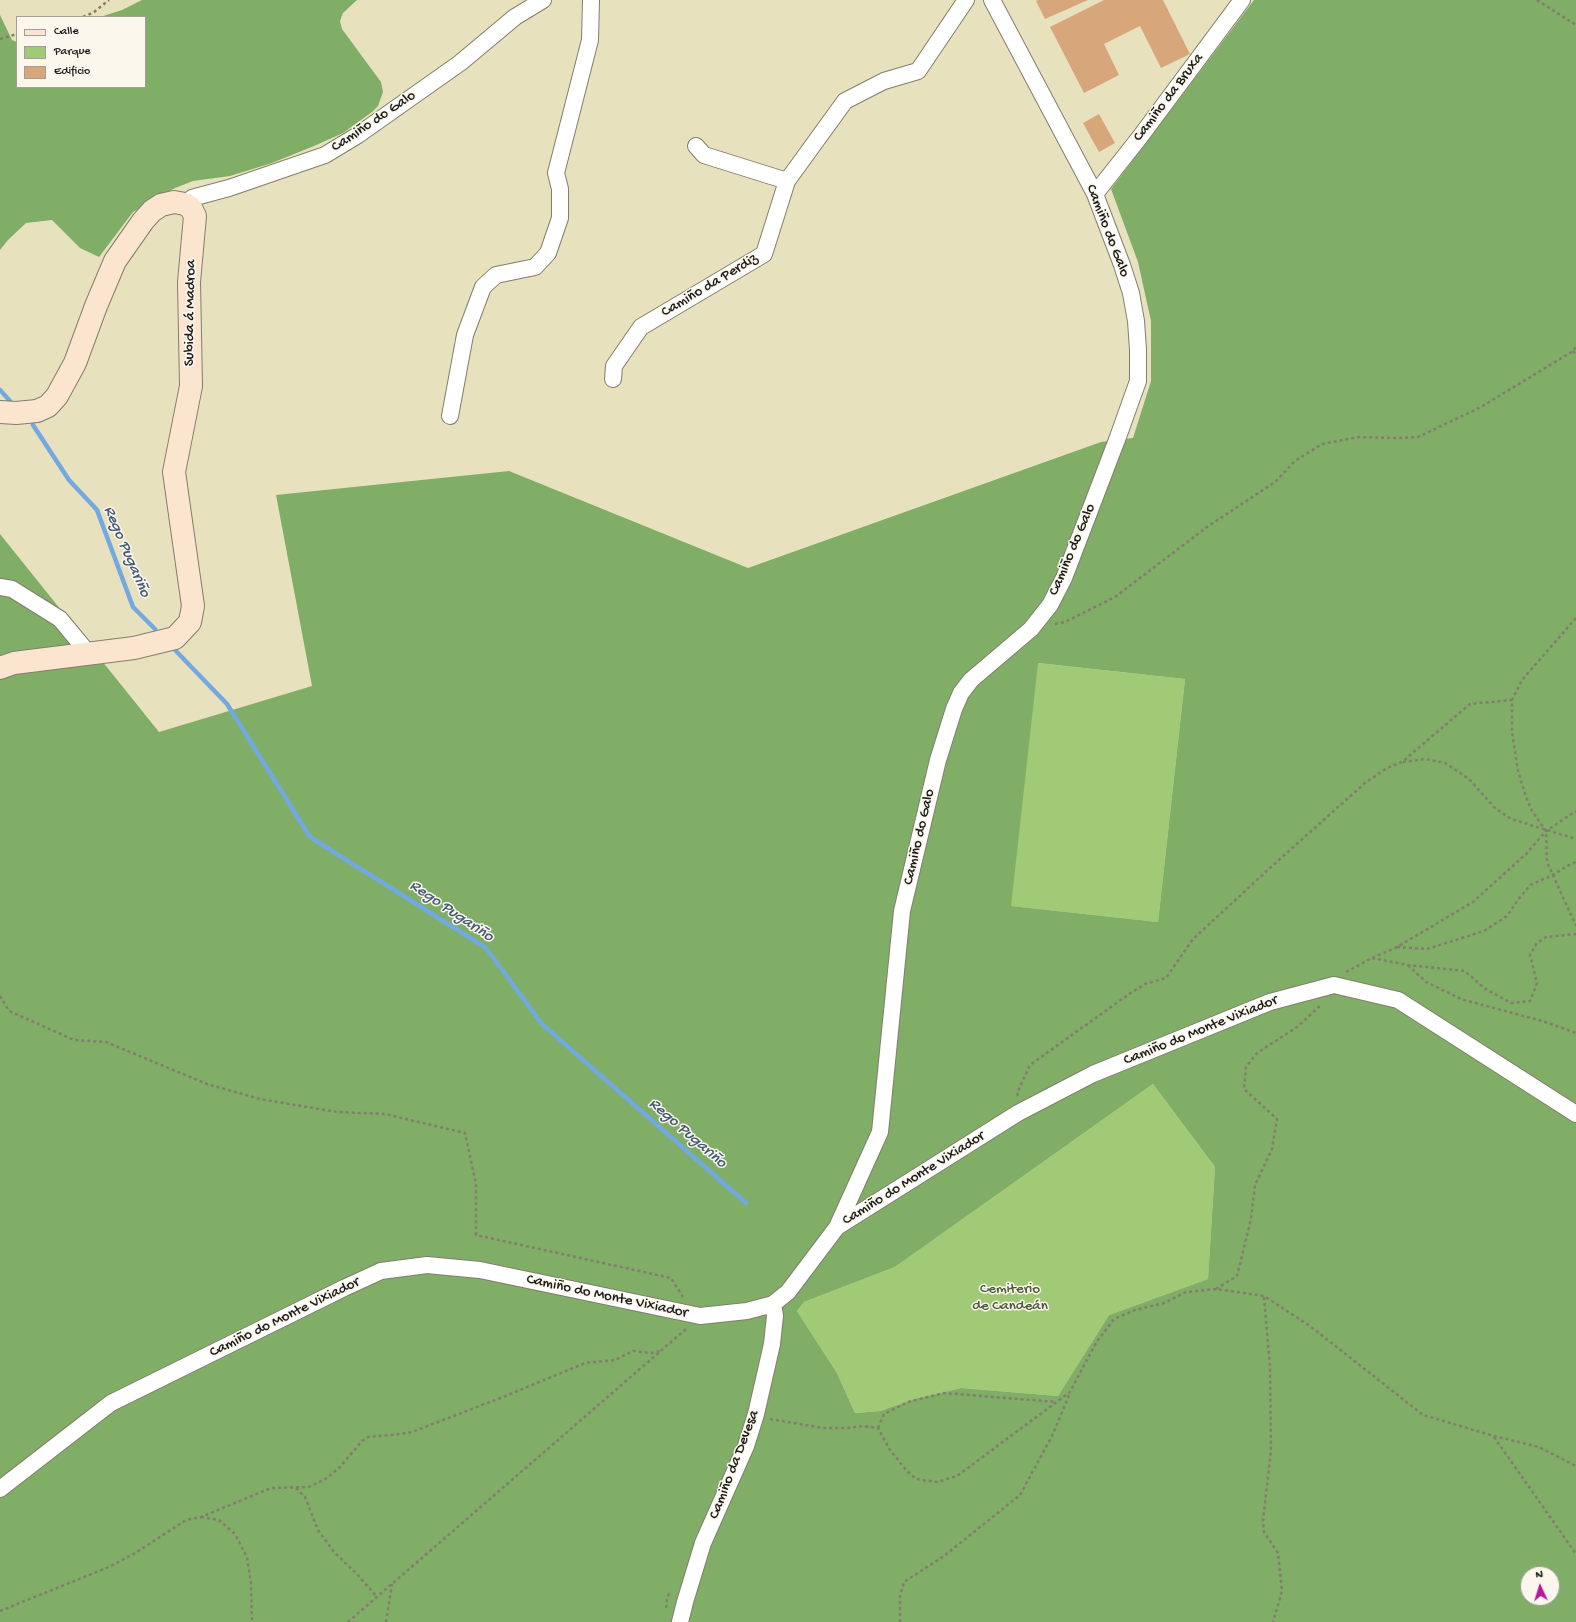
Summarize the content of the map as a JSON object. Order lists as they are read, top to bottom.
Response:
{
  "streets": {
    "street": [
      "Camiño da Bruxa",
      "Camiño do Galo",
      "Camiño da Perdiz",
      "Subida á Madroa",
      "Camiño do Monte Vixiador",
      "Camiño da Devesa"
    ]
  },
  "crossings": [
    ["Camiño da Bruxa", "Camiño do Galo"],
    ["Camiño do Galo", "Subida á Madroa"],
    ["Camiño do Galo", "Camiño do Monte Vixiador"],
    ["Camiño do Monte Vixiador", "Camiño da Devesa"]
  ],
  "water": ["Rego Pugariño"],
  "parks": ["Cemiterio de Candeán"],
  "legend": ["Calle", "Parque", "Edificio"],
  "north": "top"
}
